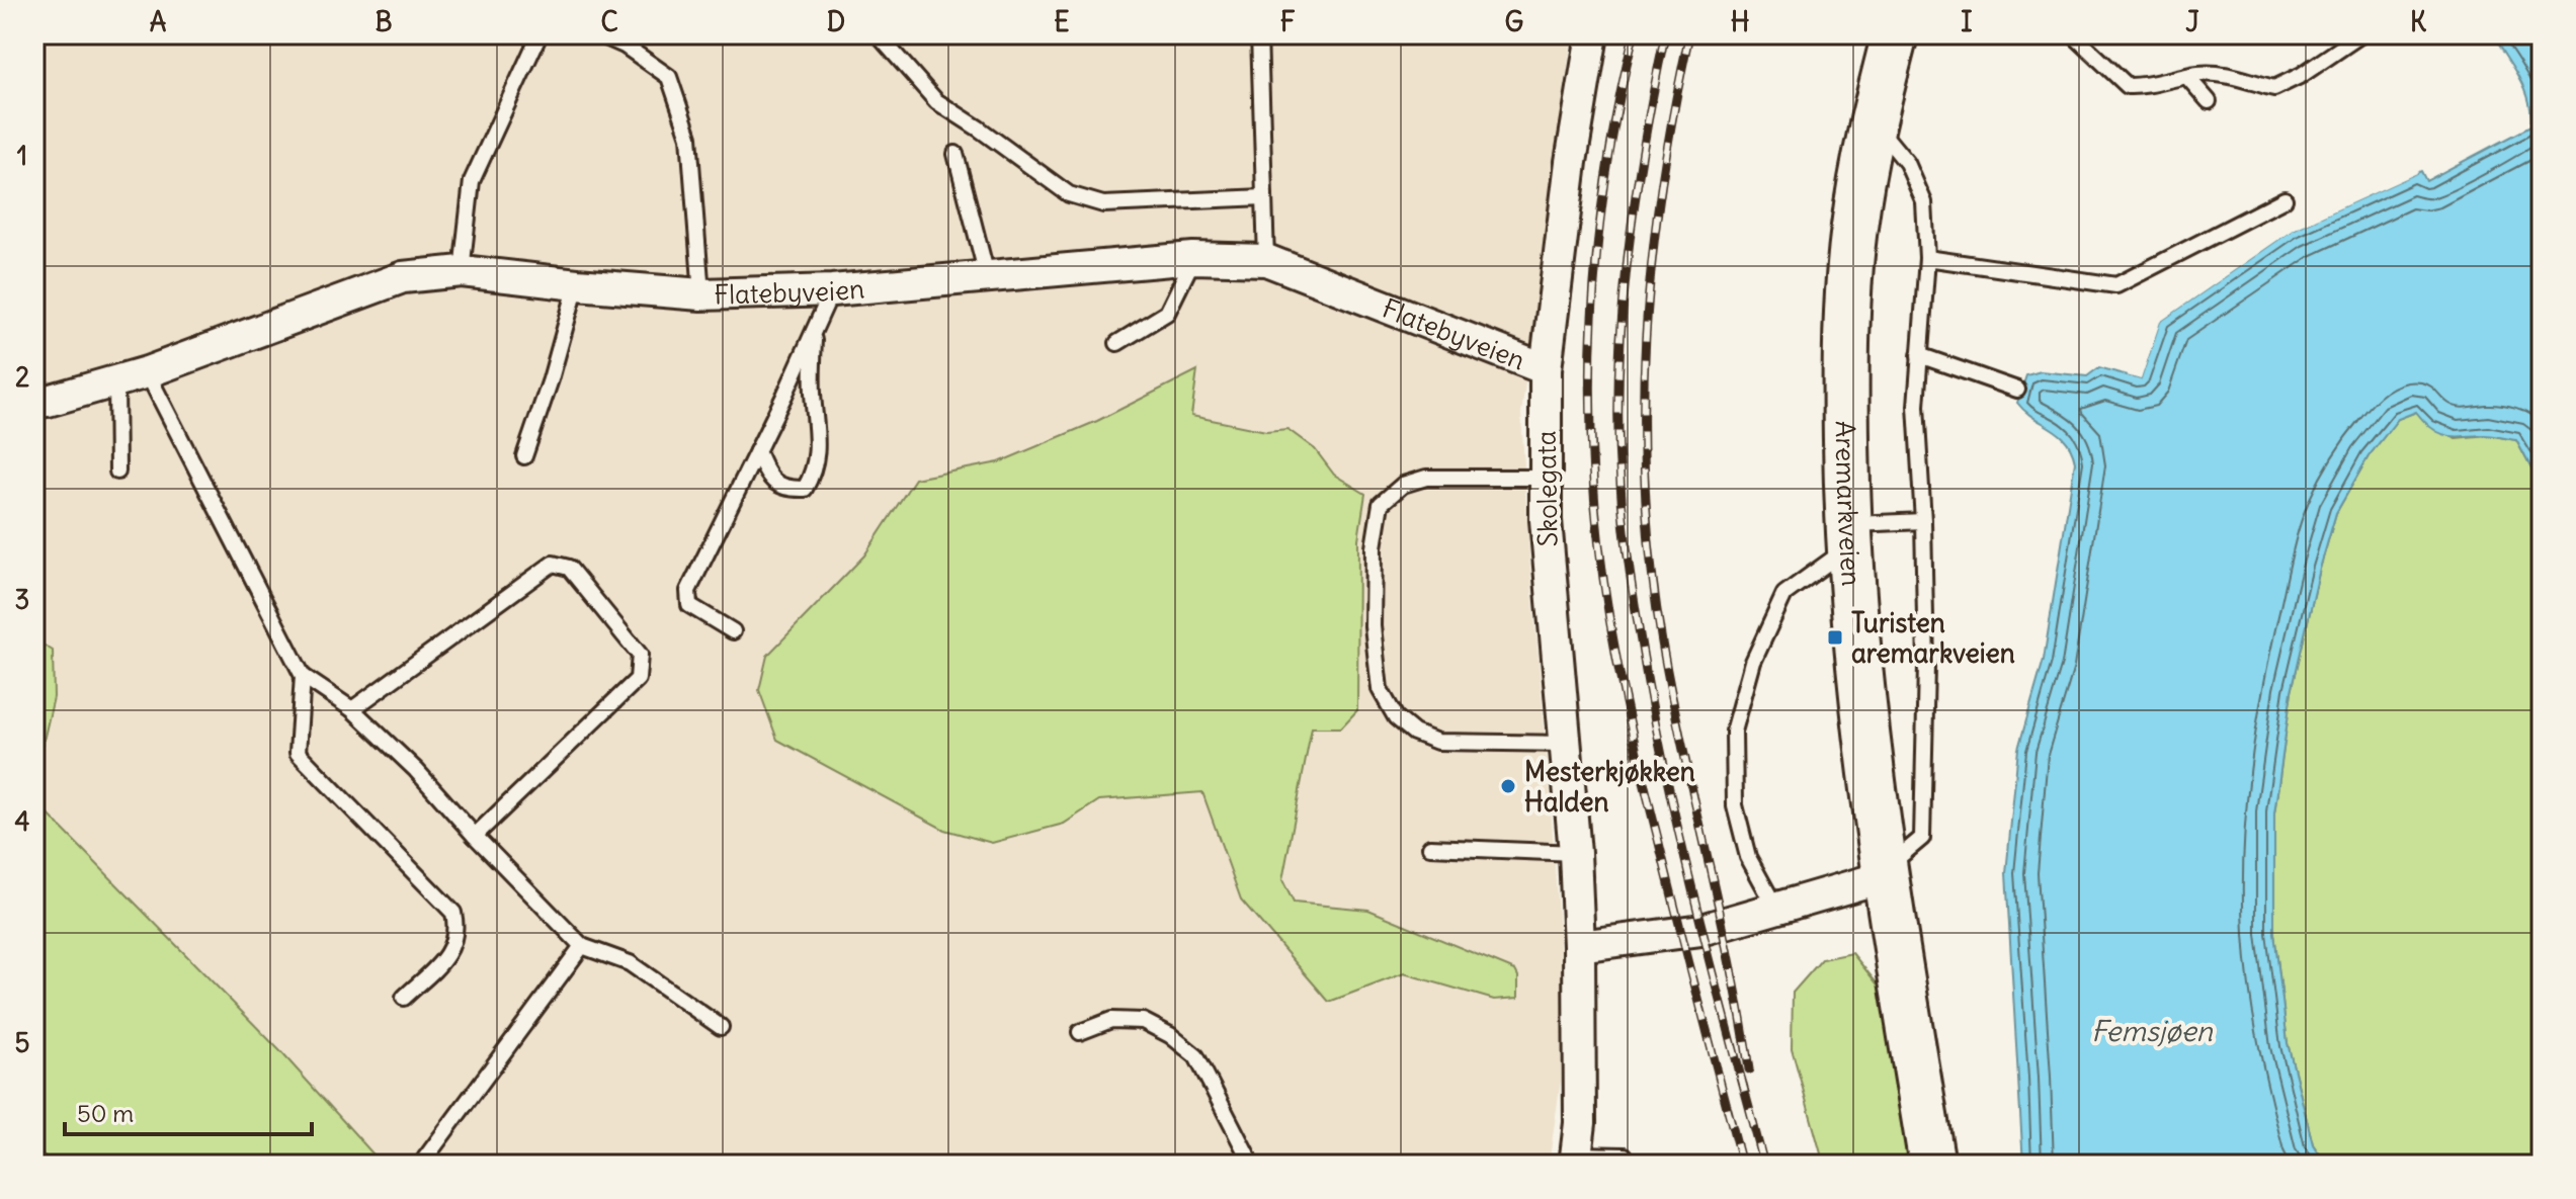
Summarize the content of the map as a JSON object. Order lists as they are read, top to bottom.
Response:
{
  "streets": {
    "main road": ["Aremarkveien"],
    "street": ["Flatebyveien", "Skolegata"]
  },
  "crossings": [
    ["Flatebyveien", "Skolegata"]
  ],
  "water": ["Femsjøen"],
  "places": {
    "transit": ["Turisten aremarkveien"],
    "other": ["Mesterkjøkken Halden"]
  },
  "scale_bar": "50 m",
  "grid": {
    "columns": [
      "A",
      "B",
      "C",
      "D",
      "E",
      "F",
      "G",
      "H",
      "I",
      "J",
      "K"
    ],
    "rows": [
      "1",
      "2",
      "3",
      "4",
      "5"
    ]
  }
}
